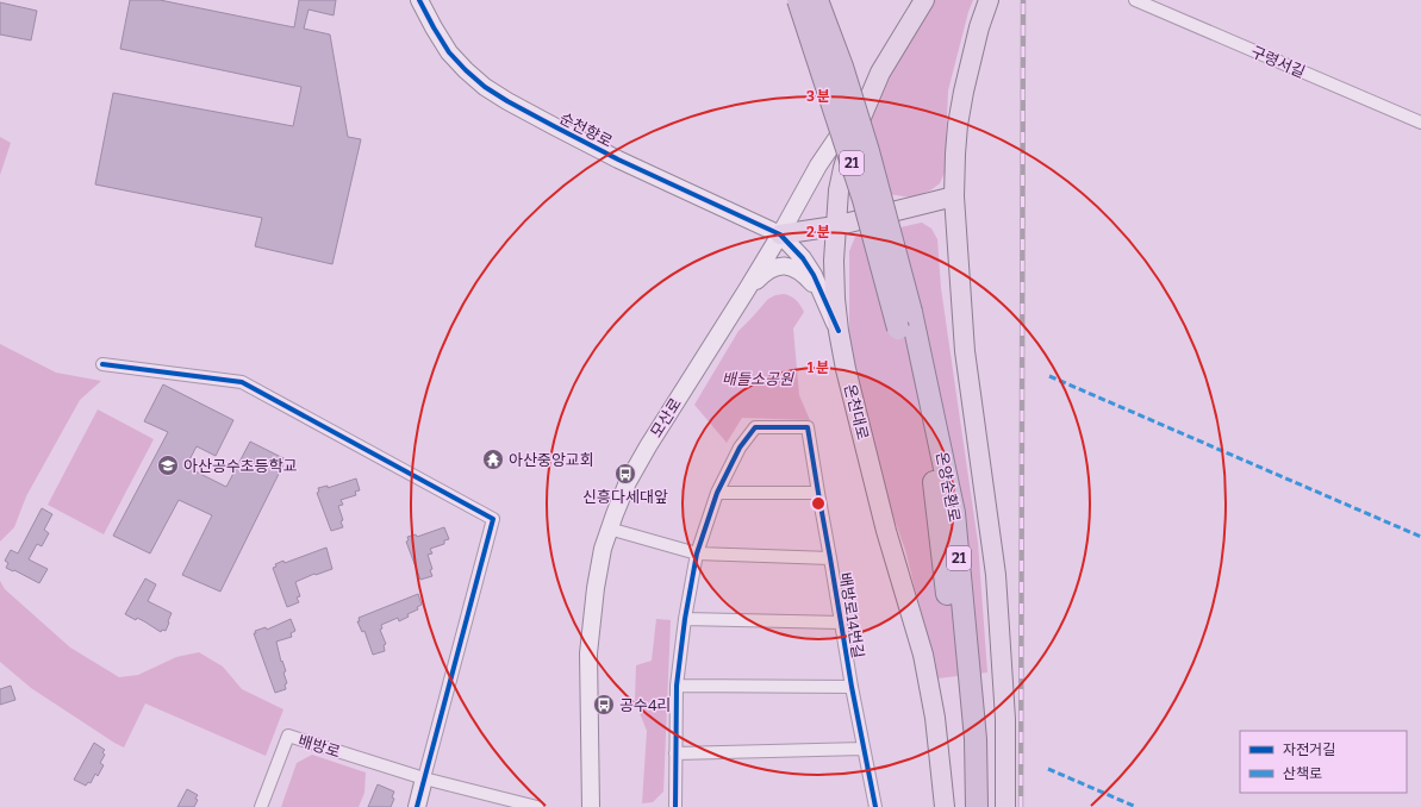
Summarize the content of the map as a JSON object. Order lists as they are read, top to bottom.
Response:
{
  "streets": {
    "highway": ["21", "온양순환로"],
    "main road": ["온천대로"],
    "street": [
      "구령서길",
      "순천향로",
      "모산로",
      "배방로14번길",
      "배방로"
    ]
  },
  "crossings": [
    ["순천향로", "모산로"],
    ["21", "온양순환로"],
    ["온천대로", "모산로"]
  ],
  "parks": ["배들소공원"],
  "places": {
    "temple": ["아산중앙교회"],
    "school or university": ["아산공수초등학교"],
    "bus stop": ["신흥다세대앞", "공수4리"]
  },
  "legend": ["자전거길", "산책로"],
  "rings": ["3 분", "2 분", "1 분"]
}
